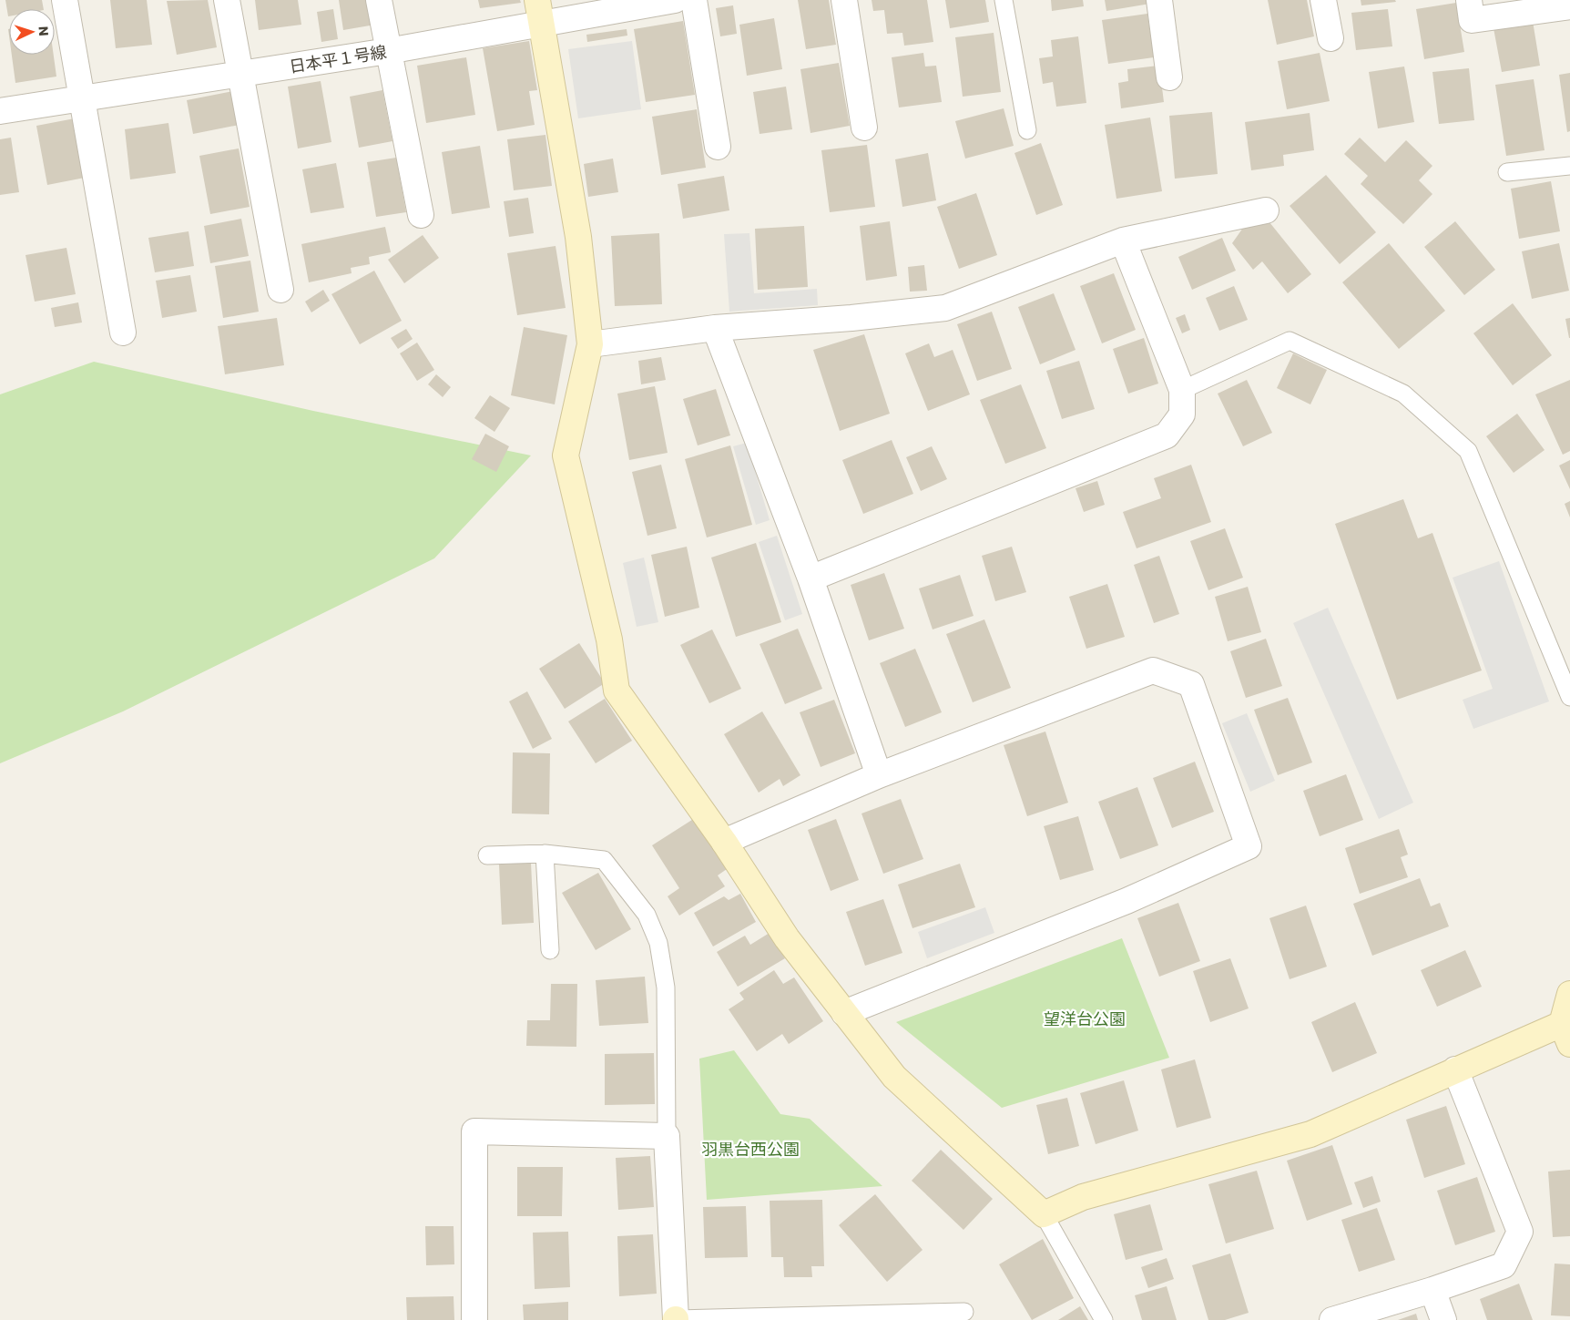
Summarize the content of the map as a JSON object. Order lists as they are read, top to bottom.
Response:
{
  "streets": {
    "street": ["日本平１号線"]
  },
  "parks": ["望洋台公園", "羽黒台西公園"],
  "north": "right"
}
